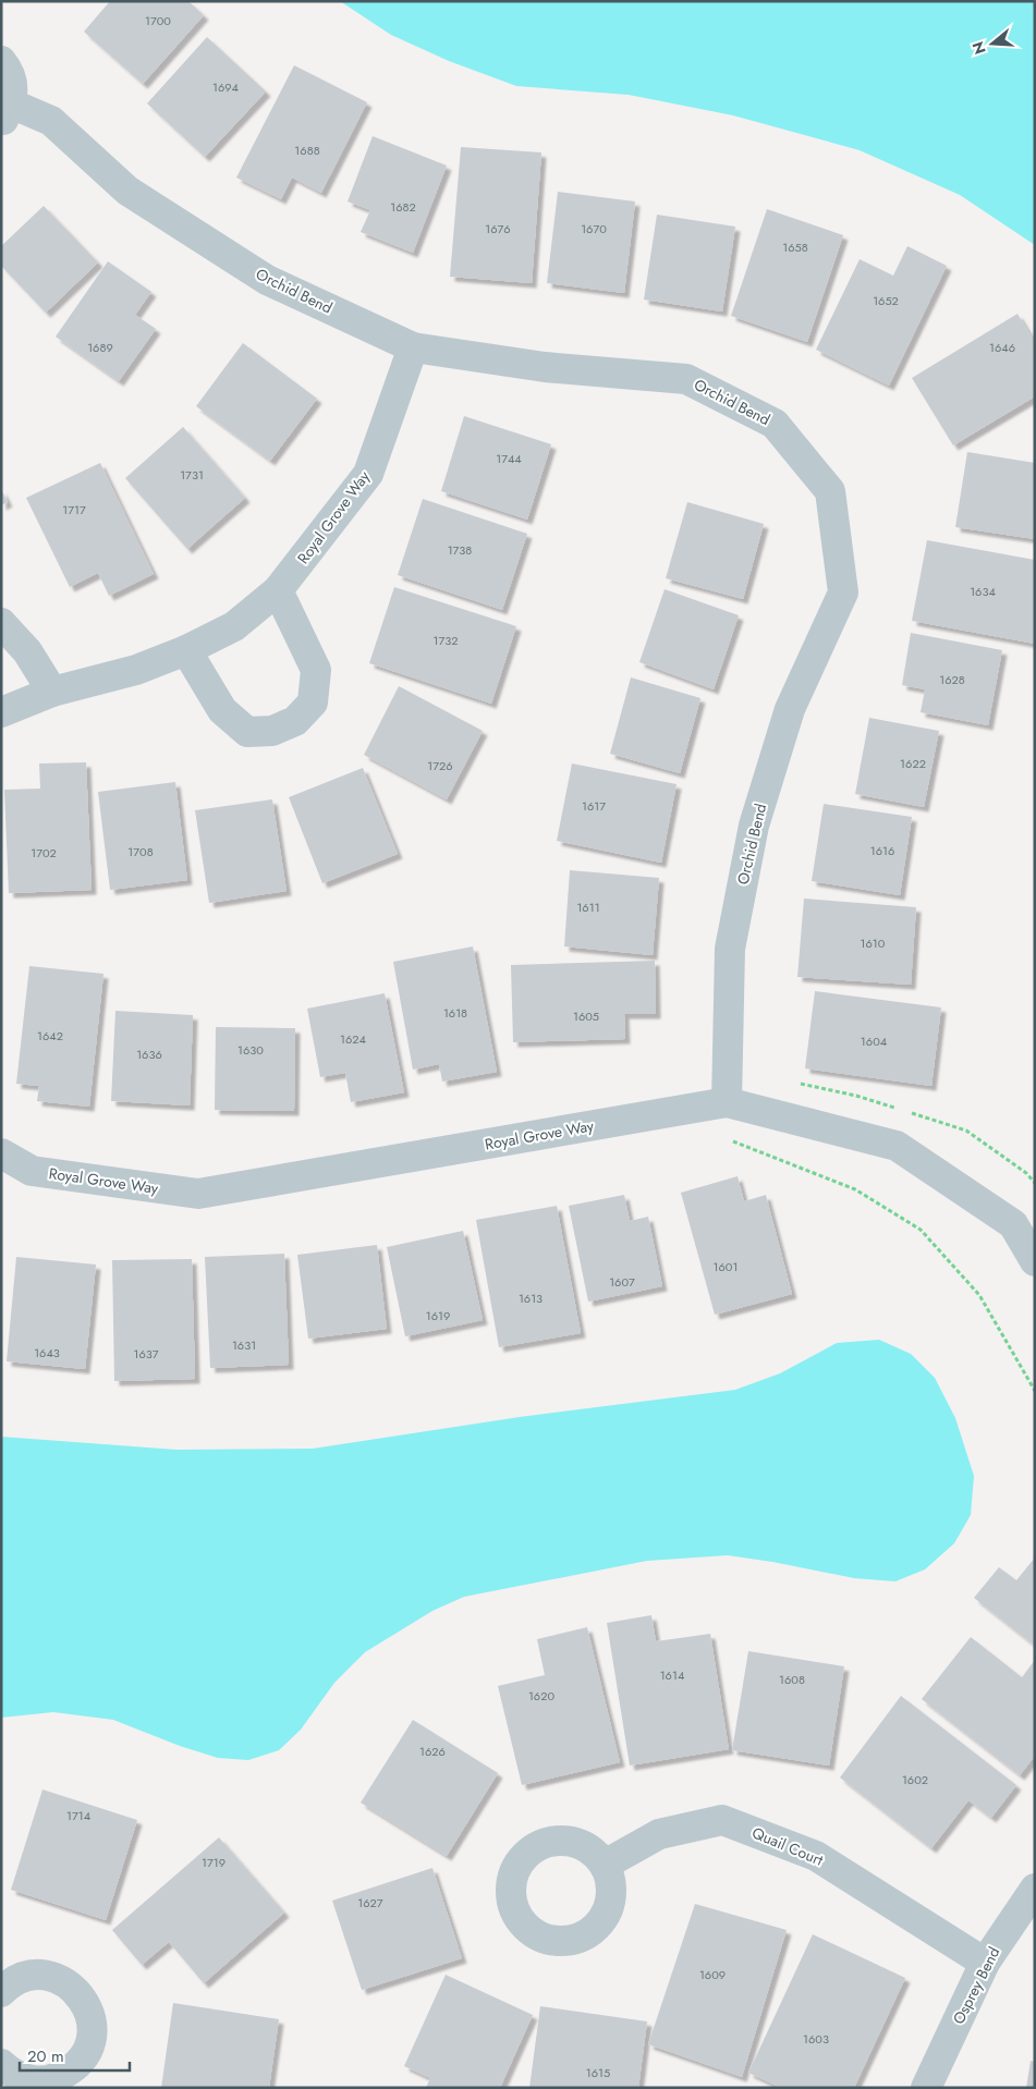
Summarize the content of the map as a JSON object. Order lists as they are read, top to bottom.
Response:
{
  "streets": {
    "street": [
      "Orchid Bend",
      "Royal Grove Way",
      "Quail Court",
      "Osprey Bend"
    ]
  },
  "crossings": [
    ["Orchid Bend", "Royal Grove Way"],
    ["Quail Court", "Osprey Bend"]
  ],
  "house_numbers": [
    "1700",
    "1694",
    "1688",
    "1682",
    "1676",
    "1670",
    "1658",
    "1652",
    "1689",
    "1646",
    "1744",
    "1731",
    "1717",
    "1738",
    "1634",
    "1732",
    "1628",
    "1622",
    "1726",
    "1617",
    "1616",
    "1708",
    "1702",
    "1611",
    "1610",
    "1618",
    "1605",
    "1642",
    "1624",
    "1604",
    "1630",
    "1636",
    "1601",
    "1607",
    "1613",
    "1619",
    "1631",
    "1643",
    "1637",
    "1614",
    "1608",
    "1620",
    "1626",
    "1602",
    "1714",
    "1719",
    "1627",
    "1609",
    "1603",
    "1615"
  ],
  "scale_bar": "20 m",
  "north": "left"
}
